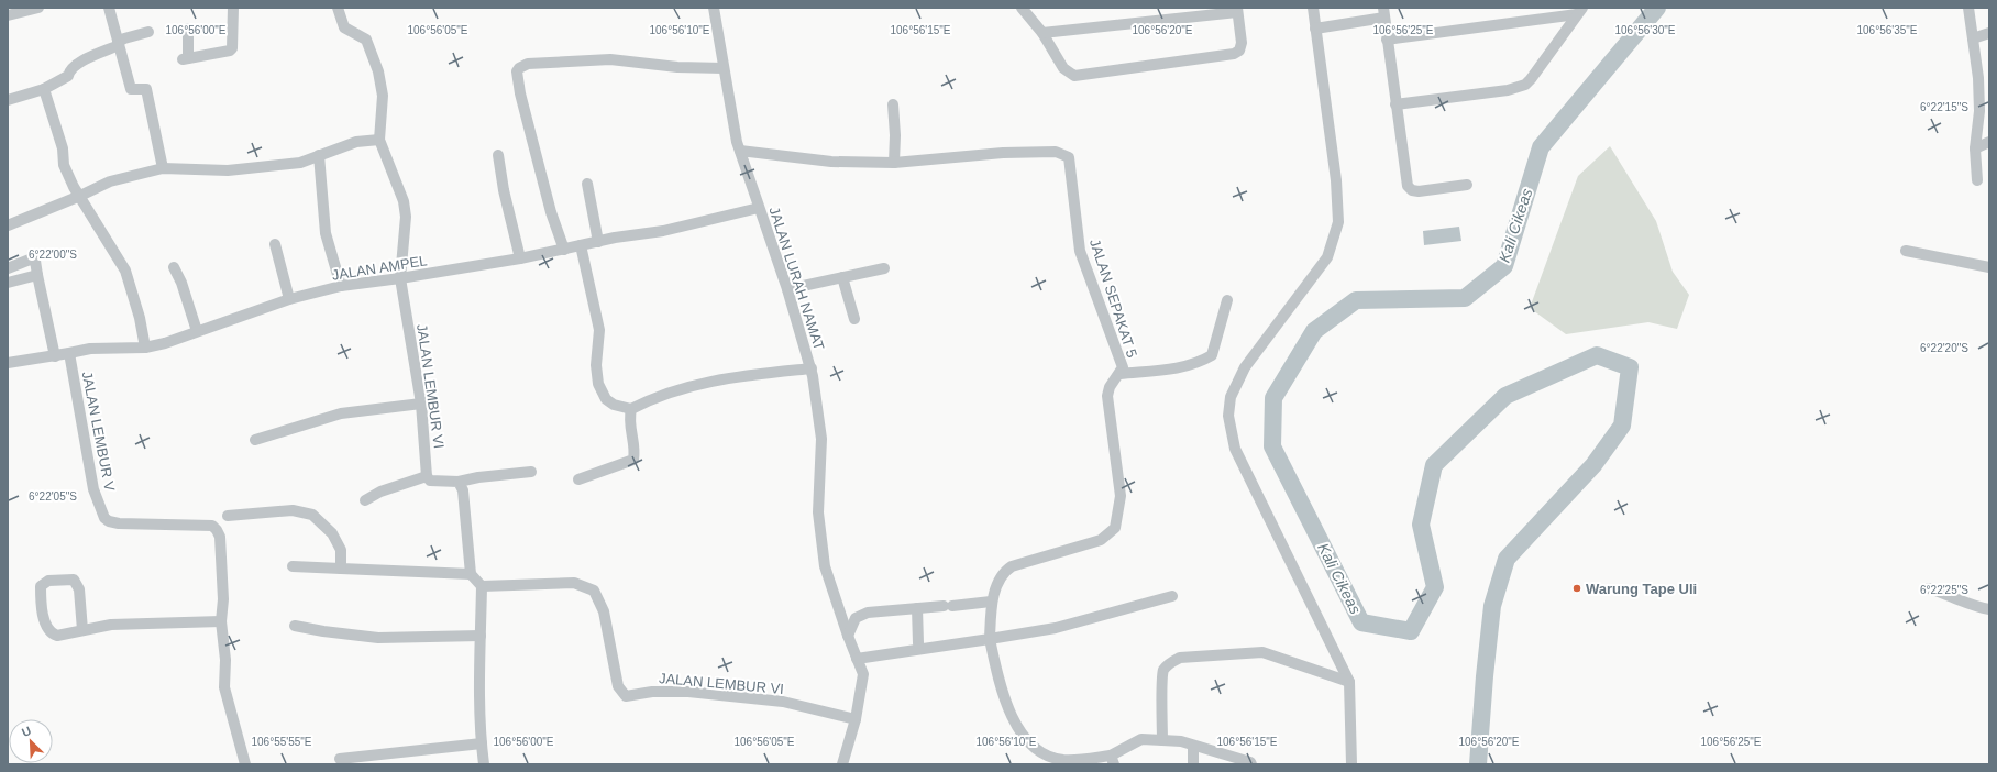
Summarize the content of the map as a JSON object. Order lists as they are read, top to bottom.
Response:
{
  "streets": {
    "street": [
      "JALAN AMPEL",
      "JALAN LURAH NAMAT",
      "JALAN SEPAKAT 5",
      "JALAN LEMBUR VI",
      "JALAN LEMBUR V"
    ]
  },
  "crossings": [
    ["JALAN AMPEL", "JALAN LURAH NAMAT"],
    ["JALAN AMPEL", "JALAN LEMBUR VI"],
    ["JALAN AMPEL", "JALAN LEMBUR V"],
    ["JALAN LURAH NAMAT", "JALAN SEPAKAT 5"],
    ["JALAN LURAH NAMAT", "JALAN LEMBUR VI"]
  ],
  "water": ["Kali Cikeas"],
  "places": ["Warung Tape Uli"],
  "north": "top left",
  "coordinates": [
    "106°56'20\"E",
    "106°56'35\"E",
    "106°56'00\"E",
    "106°56'05\"E",
    "106°56'10\"E",
    "106°56'15\"E",
    "106°56'25\"E",
    "106°56'30\"E",
    "6°22'15\"S",
    "6°22'00\"S",
    "6°22'20\"S",
    "6°22'05\"S",
    "6°22'25\"S",
    "106°55'55\"E"
  ]
}
